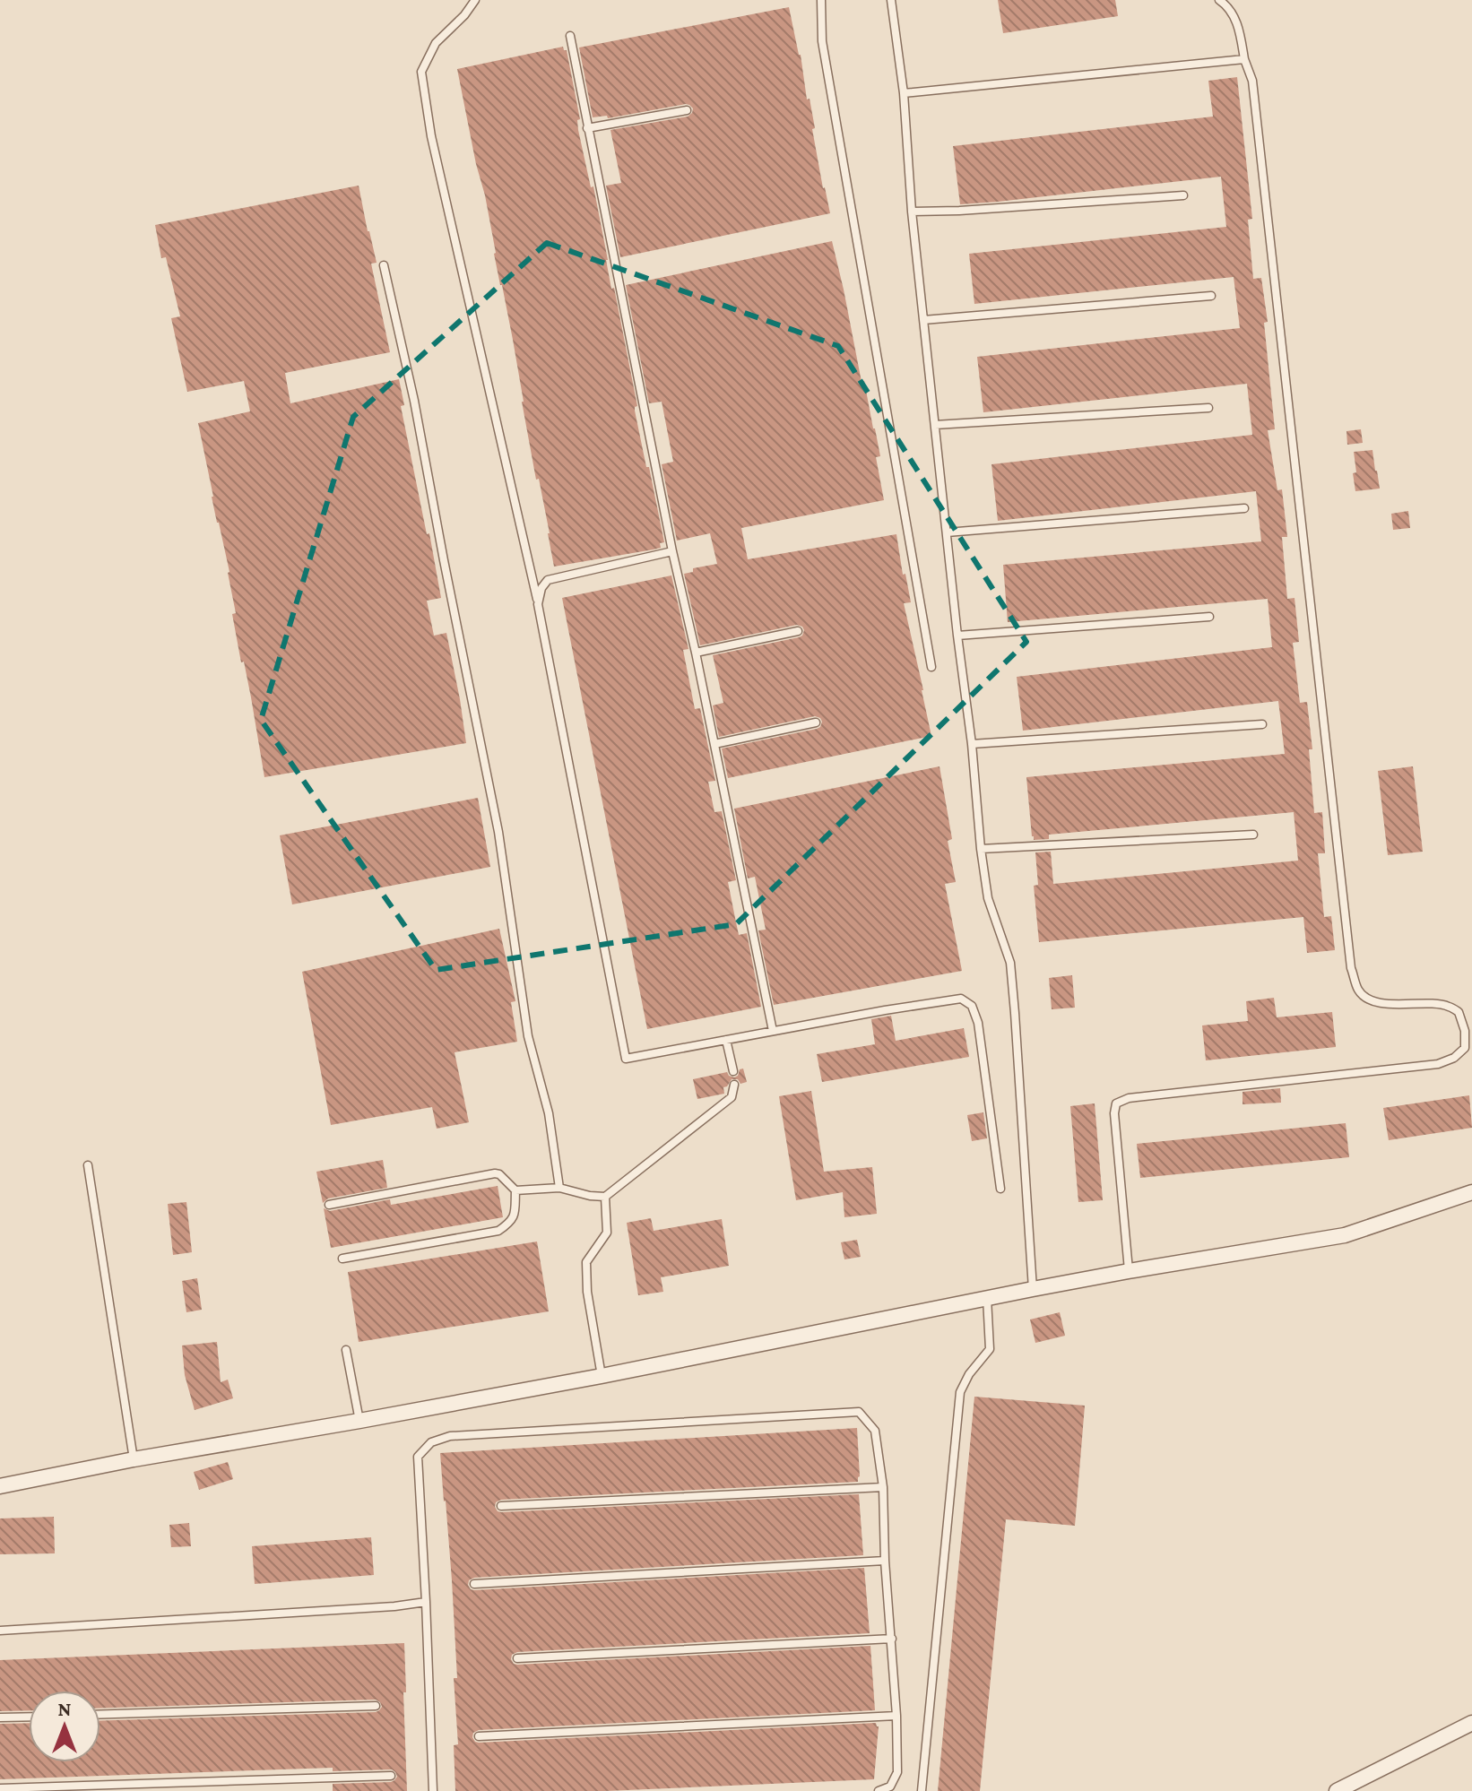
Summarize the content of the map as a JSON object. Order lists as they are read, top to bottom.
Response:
{
  "north": "top"
}
